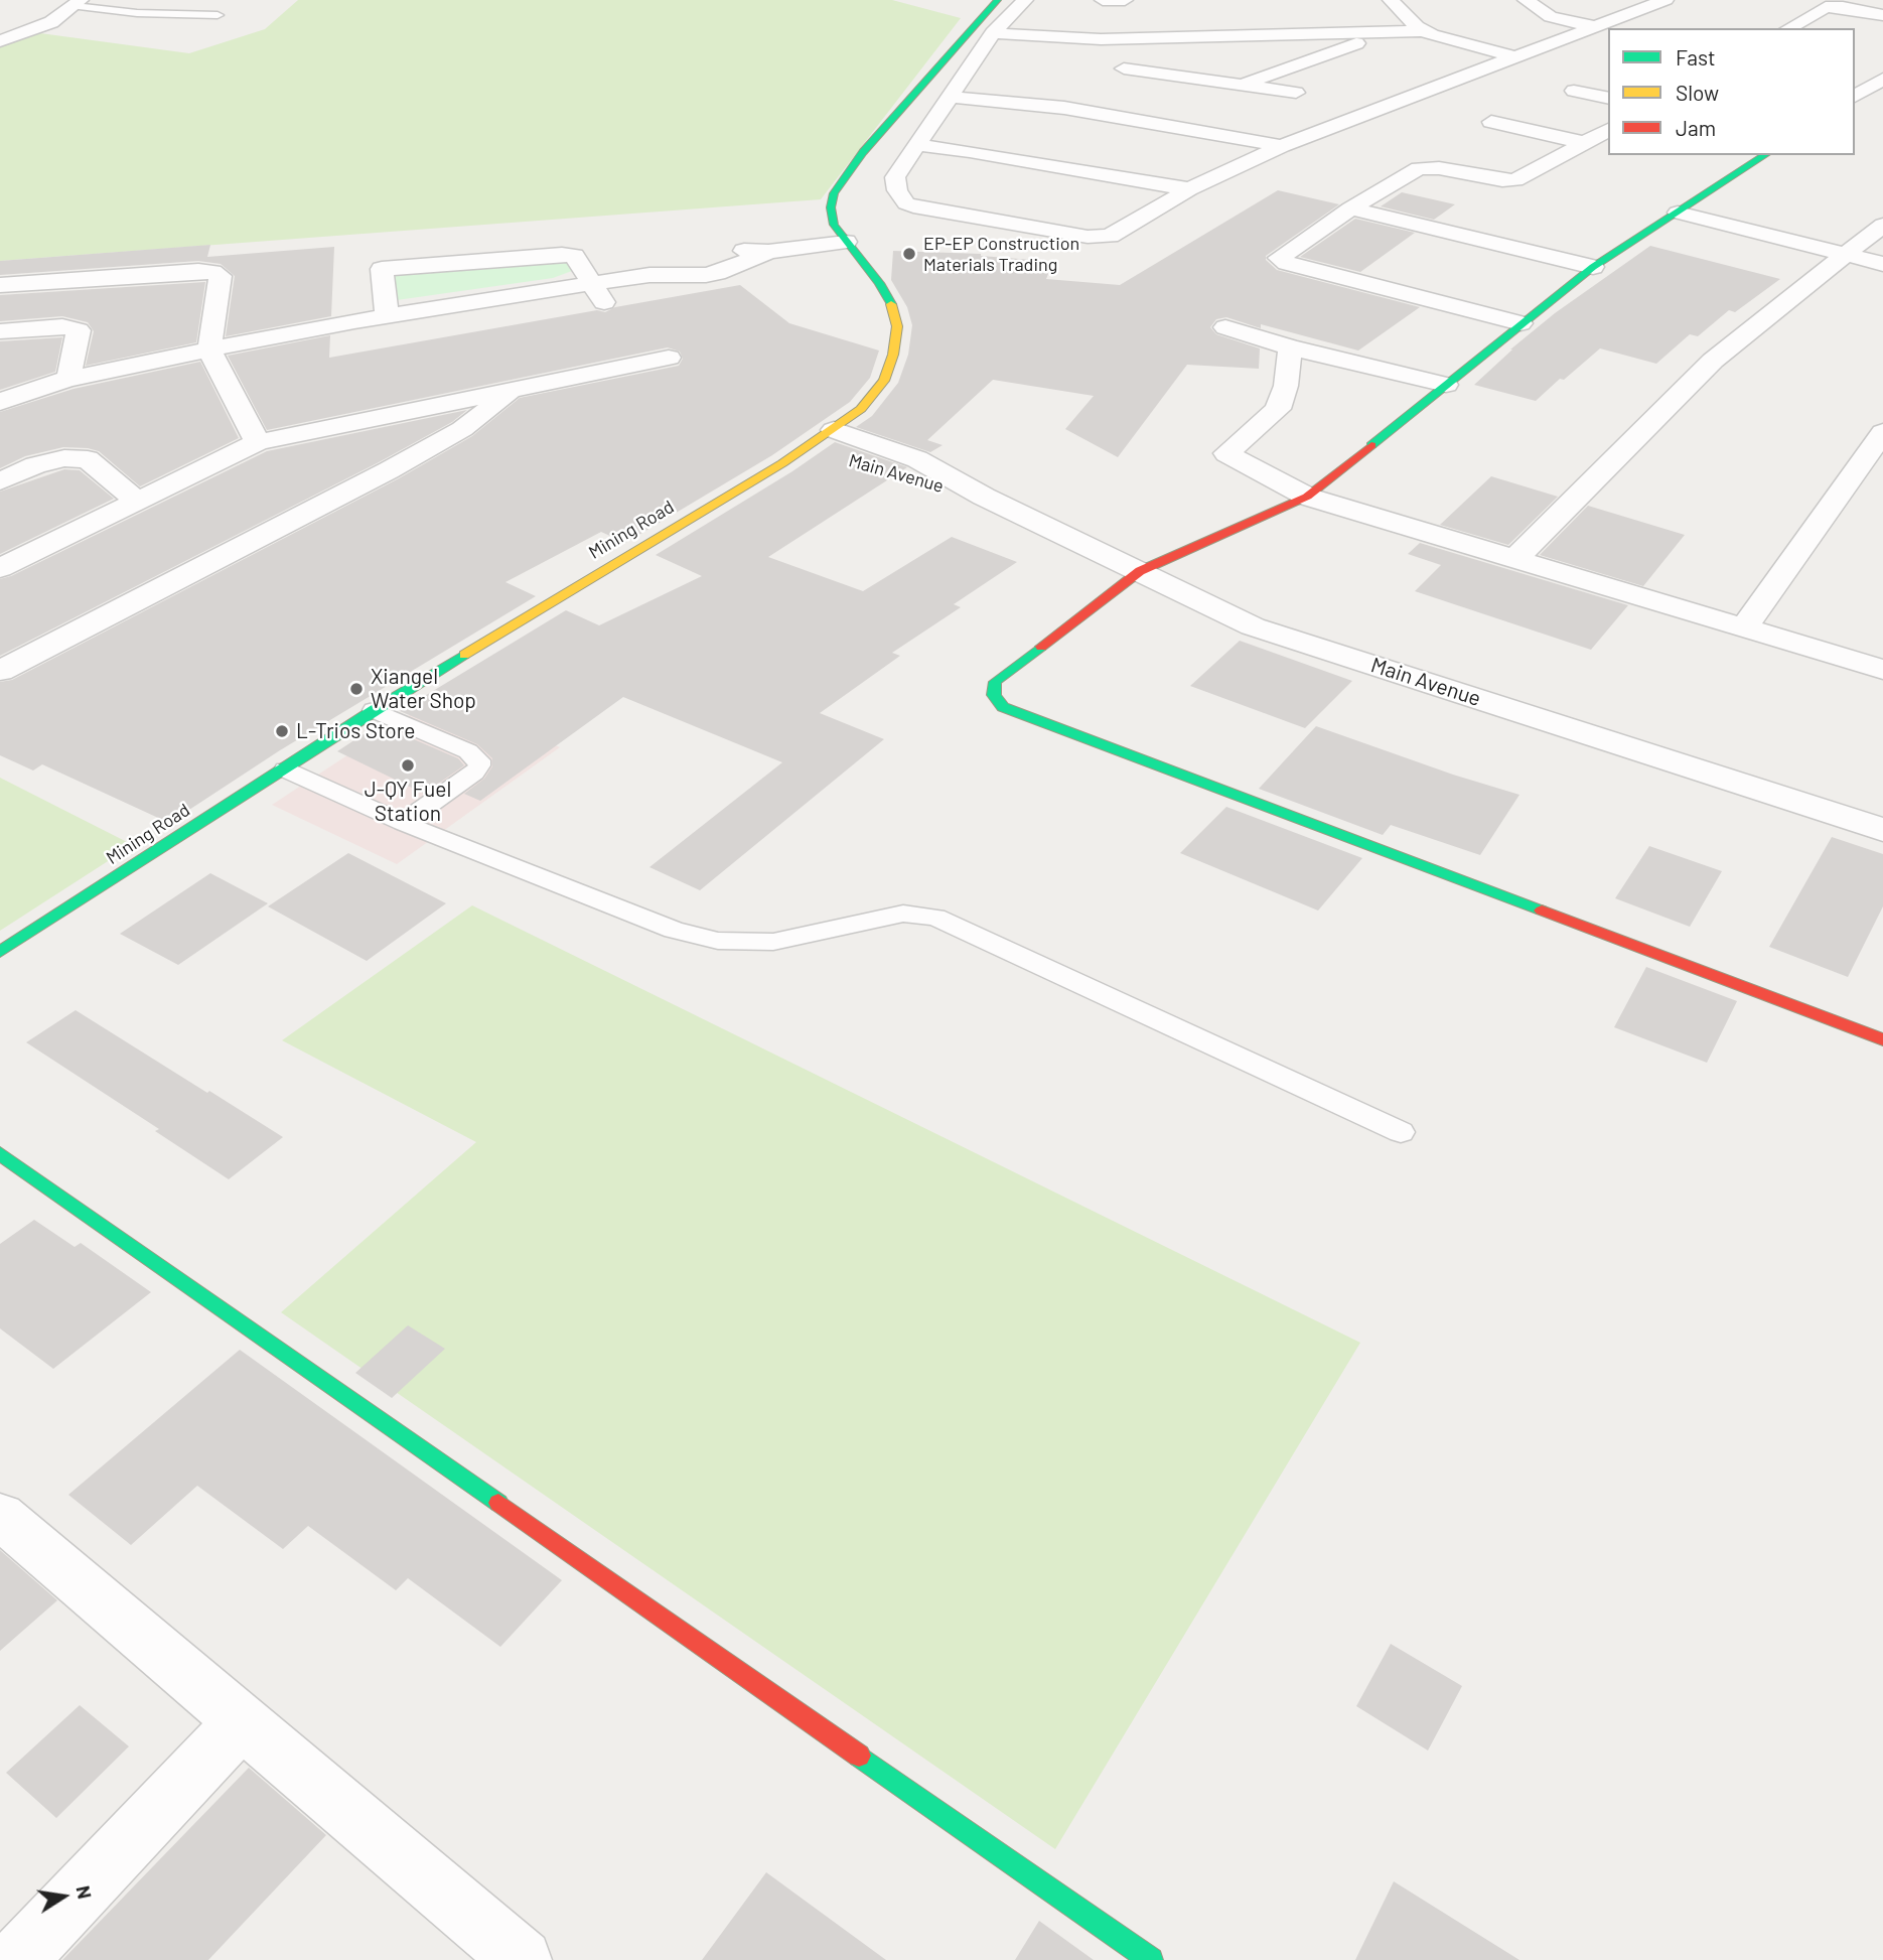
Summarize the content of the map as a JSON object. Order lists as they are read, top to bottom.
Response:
{
  "streets": {
    "street": ["Main Avenue", "Mining Road"]
  },
  "crossings": [
    ["Main Avenue", "Mining Road"]
  ],
  "places": [
    "EP-EP Construction Materials Trading",
    "Xiangel Water Shop",
    "L-Trios Store",
    "J-QY Fuel Station"
  ],
  "legend": ["Fast", "Slow", "Jam"],
  "north": "right"
}
